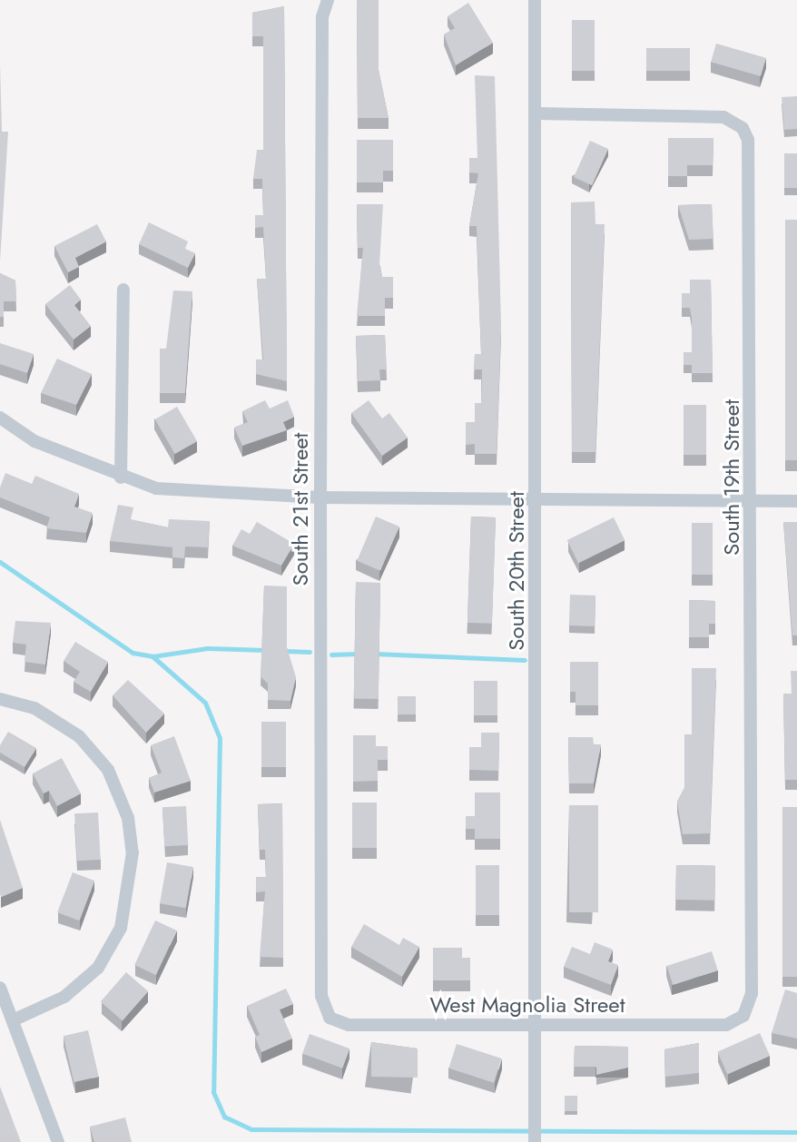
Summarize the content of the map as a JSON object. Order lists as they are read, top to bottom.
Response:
{
  "streets": {
    "street": [
      "South 19th Street",
      "South 21st Street",
      "South 20th Street",
      "West Magnolia Street"
    ]
  },
  "crossings": [
    ["South 19th Street", "South 20th Street"],
    ["South 19th Street", "West Magnolia Street"],
    ["South 21st Street", "West Magnolia Street"],
    ["South 20th Street", "West Magnolia Street"]
  ]
}
